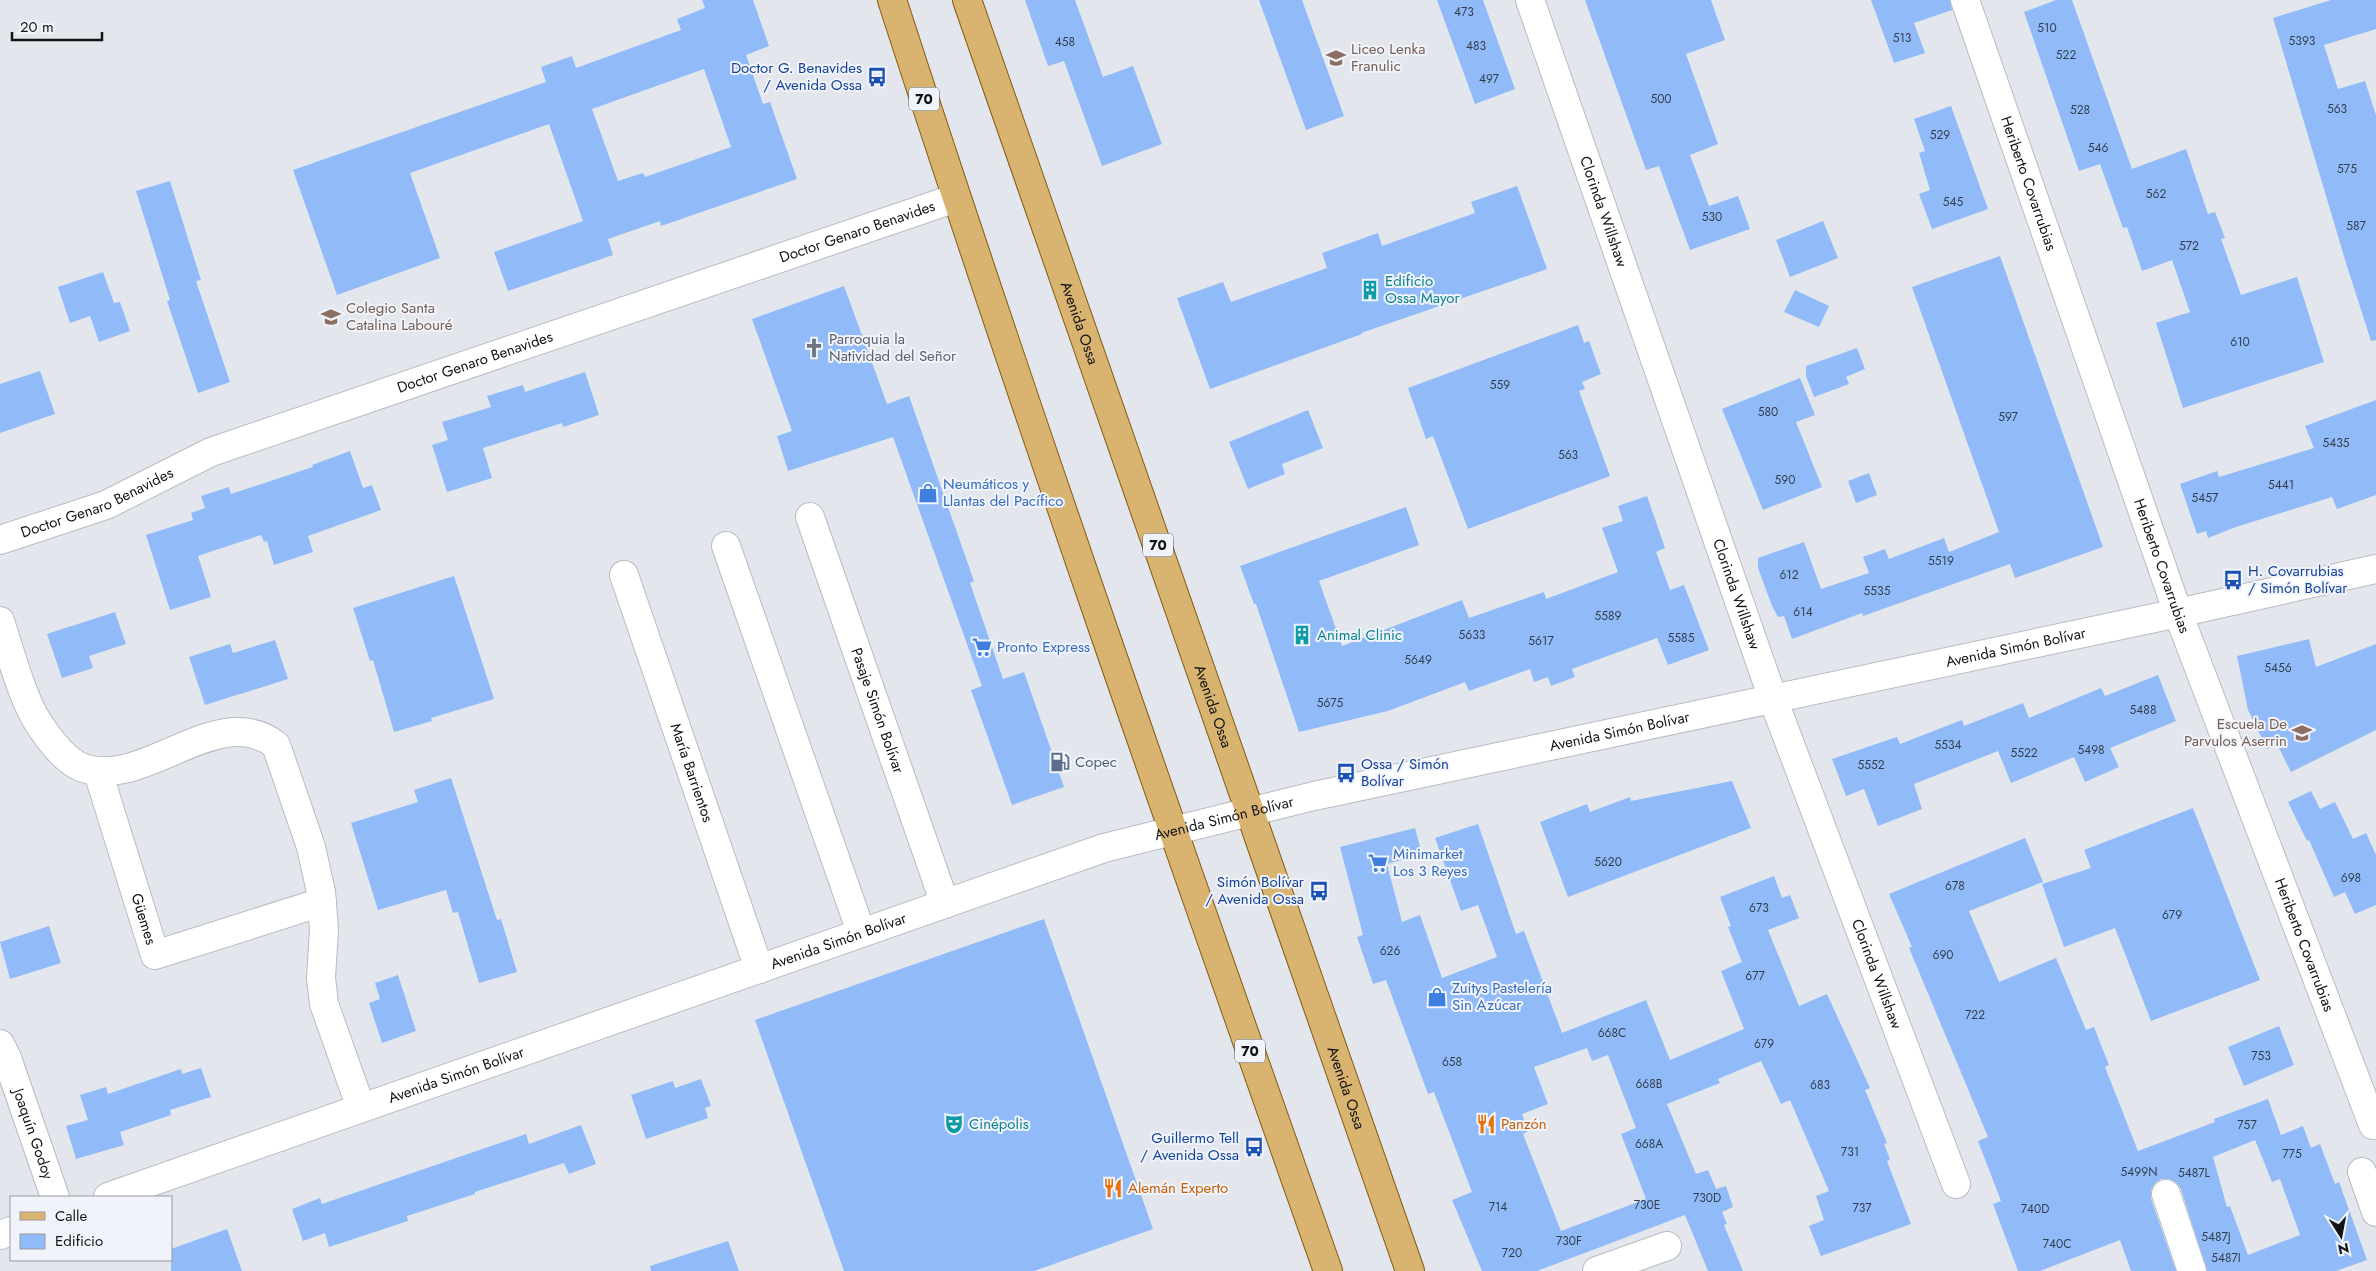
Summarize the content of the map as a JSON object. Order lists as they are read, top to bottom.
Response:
{
  "streets": {
    "main road": ["70", "Avenida Ossa"],
    "street": [
      "Heriberto Covarrubias",
      "Clorinda Willshaw",
      "Doctor Genaro Benavides",
      "Avenida Simón Bolívar",
      "Pasaje Simón Bolívar",
      "María Barrientos",
      "Güemes",
      "Joaquín Godoy"
    ]
  },
  "crossings": [
    ["70", "Doctor Genaro Benavides"],
    ["70", "Avenida Simón Bolívar"],
    ["Heriberto Covarrubias", "Avenida Simón Bolívar"],
    ["Clorinda Willshaw", "Avenida Simón Bolívar"],
    ["Avenida Ossa", "Avenida Simón Bolívar"],
    ["Avenida Simón Bolívar", "Pasaje Simón Bolívar"],
    ["Avenida Simón Bolívar", "María Barrientos"]
  ],
  "places": {
    "school or university": ["Liceo Lenka Franulic", "Colegio Santa Catalina Labouré", "Escuela De Parvulos Aserrin"],
    "bus stop": [
      "Doctor G. Benavides / Avenida Ossa",
      "H. Covarrubias / Simón Bolívar",
      "Ossa / Simón Bolívar",
      "Simón Bolívar / Avenida Ossa",
      "Guillermo Tell / Avenida Ossa"
    ],
    "building": ["Edificio Ossa Mayor", "Animal Clinic"],
    "church": ["Parroquia la Natividad del Señor"],
    "shop": ["Neumáticos y Llantas del Pacífico", "Zuitys Pastelería Sin Azúcar"],
    "supermarket": ["Pronto Express", "Minimarket Los 3 Reyes"],
    "fuel station": ["Copec"],
    "theatre": ["Cinépolis"],
    "restaurant": ["Panzón", "Alemán Experto"]
  },
  "house_numbers": [
    "473",
    "510",
    "513",
    "5393",
    "458",
    "483",
    "522",
    "497",
    "500",
    "563",
    "528",
    "529",
    "546",
    "575",
    "562",
    "545",
    "530",
    "587",
    "572",
    "610",
    "559",
    "580",
    "597",
    "5435",
    "563",
    "590",
    "5441",
    "5457",
    "5519",
    "612",
    "5535",
    "614",
    "5589",
    "5633",
    "5585",
    "5617",
    "5649",
    "5456",
    "5675",
    "5488",
    "5534",
    "5498",
    "5522",
    "5552",
    "5620",
    "698",
    "678",
    "673",
    "679",
    "626",
    "690",
    "677",
    "722",
    "668C",
    "679",
    "753",
    "658",
    "668B",
    "683",
    "757",
    "668A",
    "731",
    "775",
    "5499N",
    "5487L",
    "730D",
    "730E",
    "714",
    "737",
    "740D",
    "5487J",
    "730F",
    "740C",
    "720",
    "5487I"
  ],
  "legend": ["Calle", "Edificio"],
  "scale_bar": "20 m",
  "north": "bottom"
}
